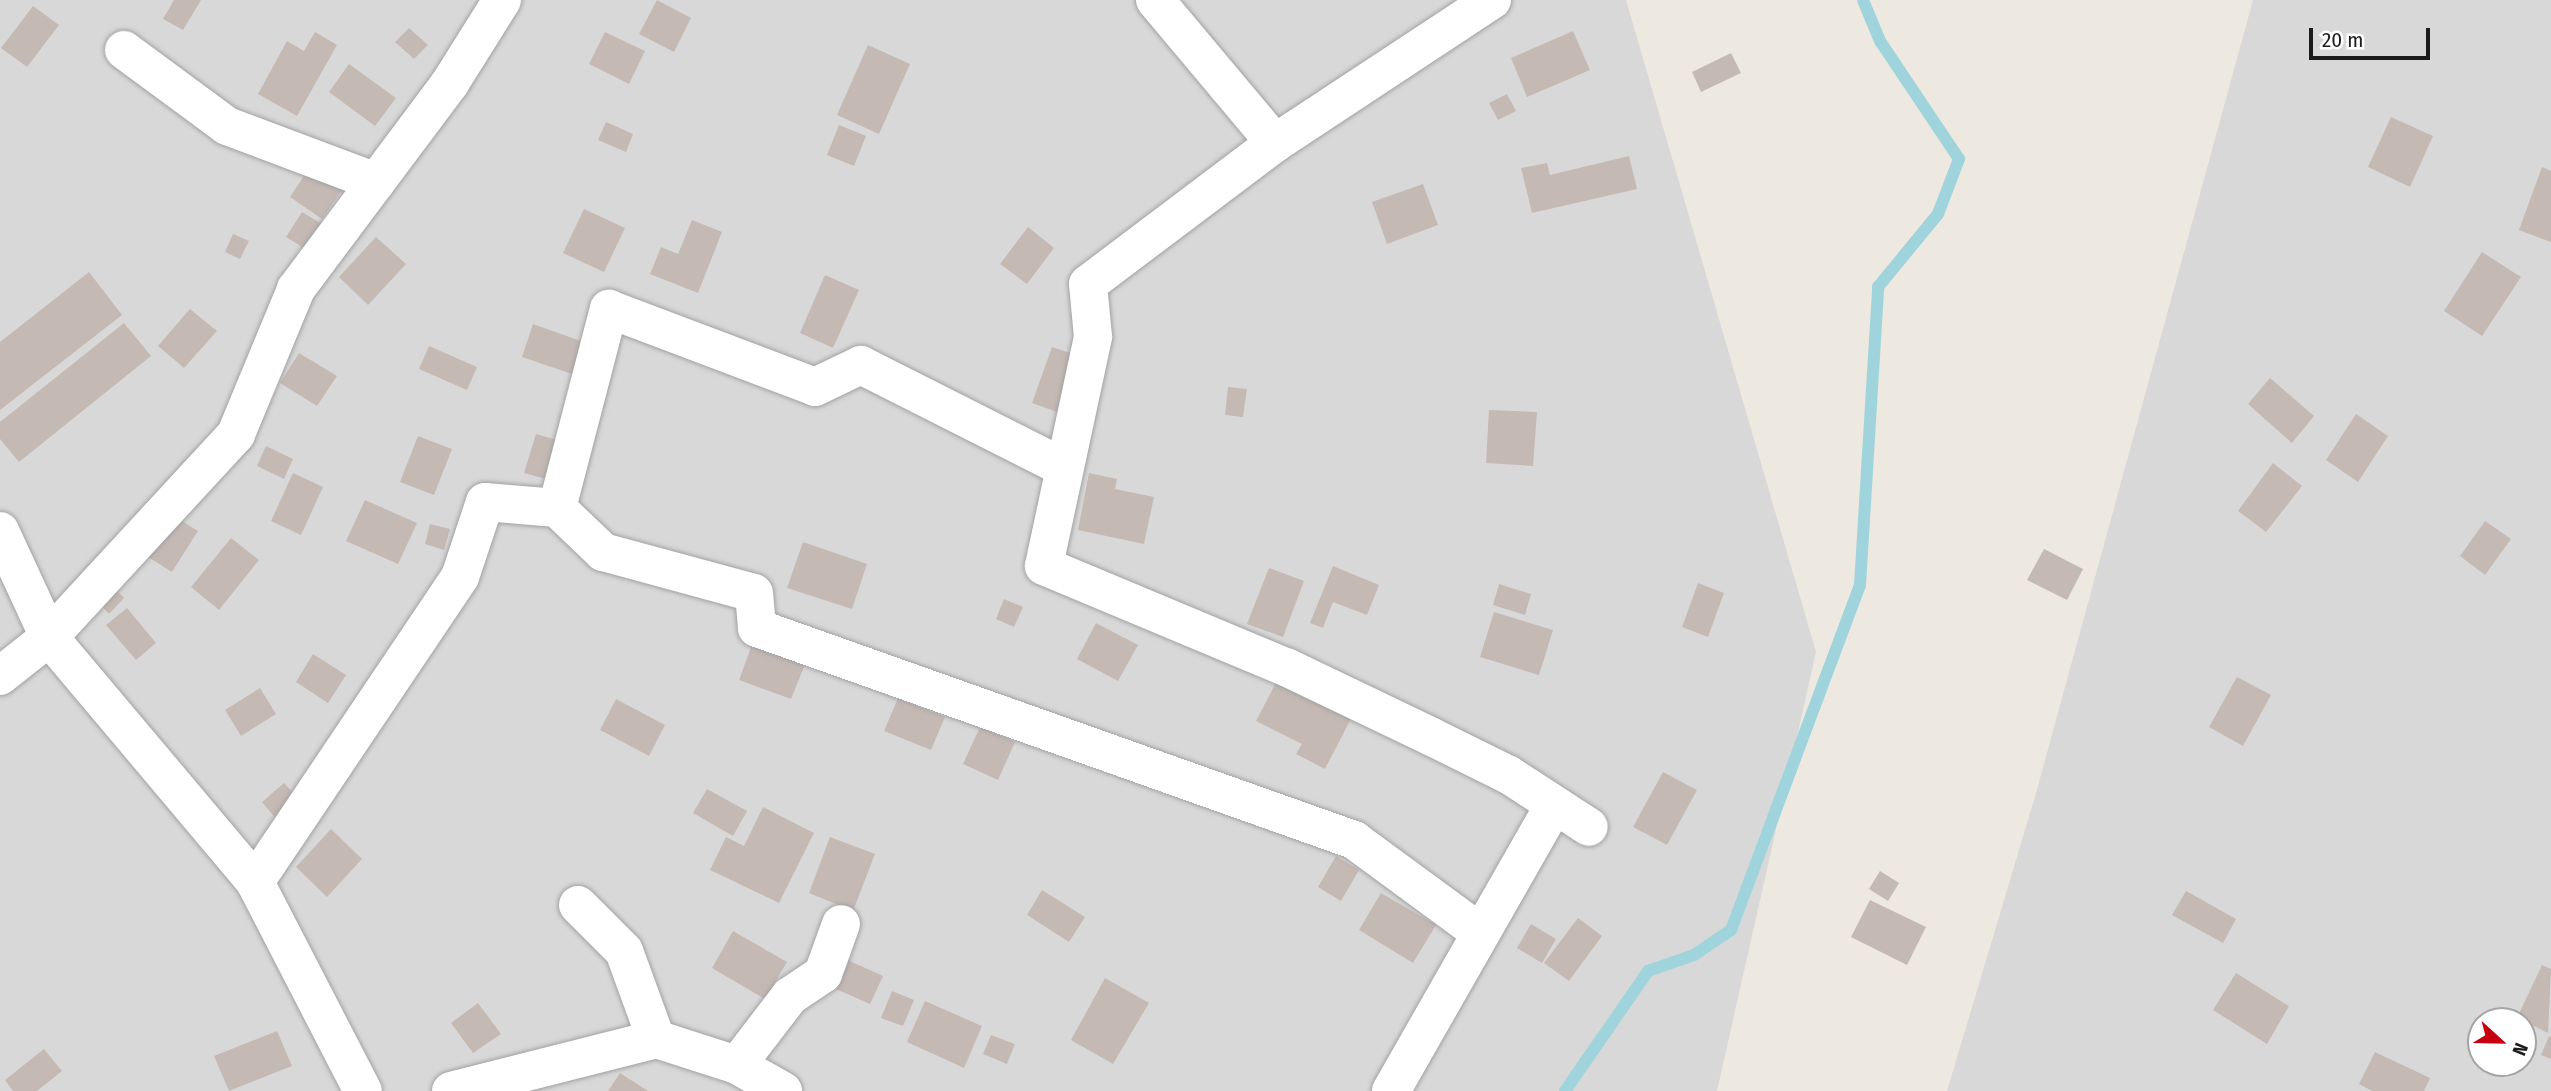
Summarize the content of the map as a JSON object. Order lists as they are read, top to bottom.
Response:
{
  "scale_bar": "20 m",
  "north": "right"
}
